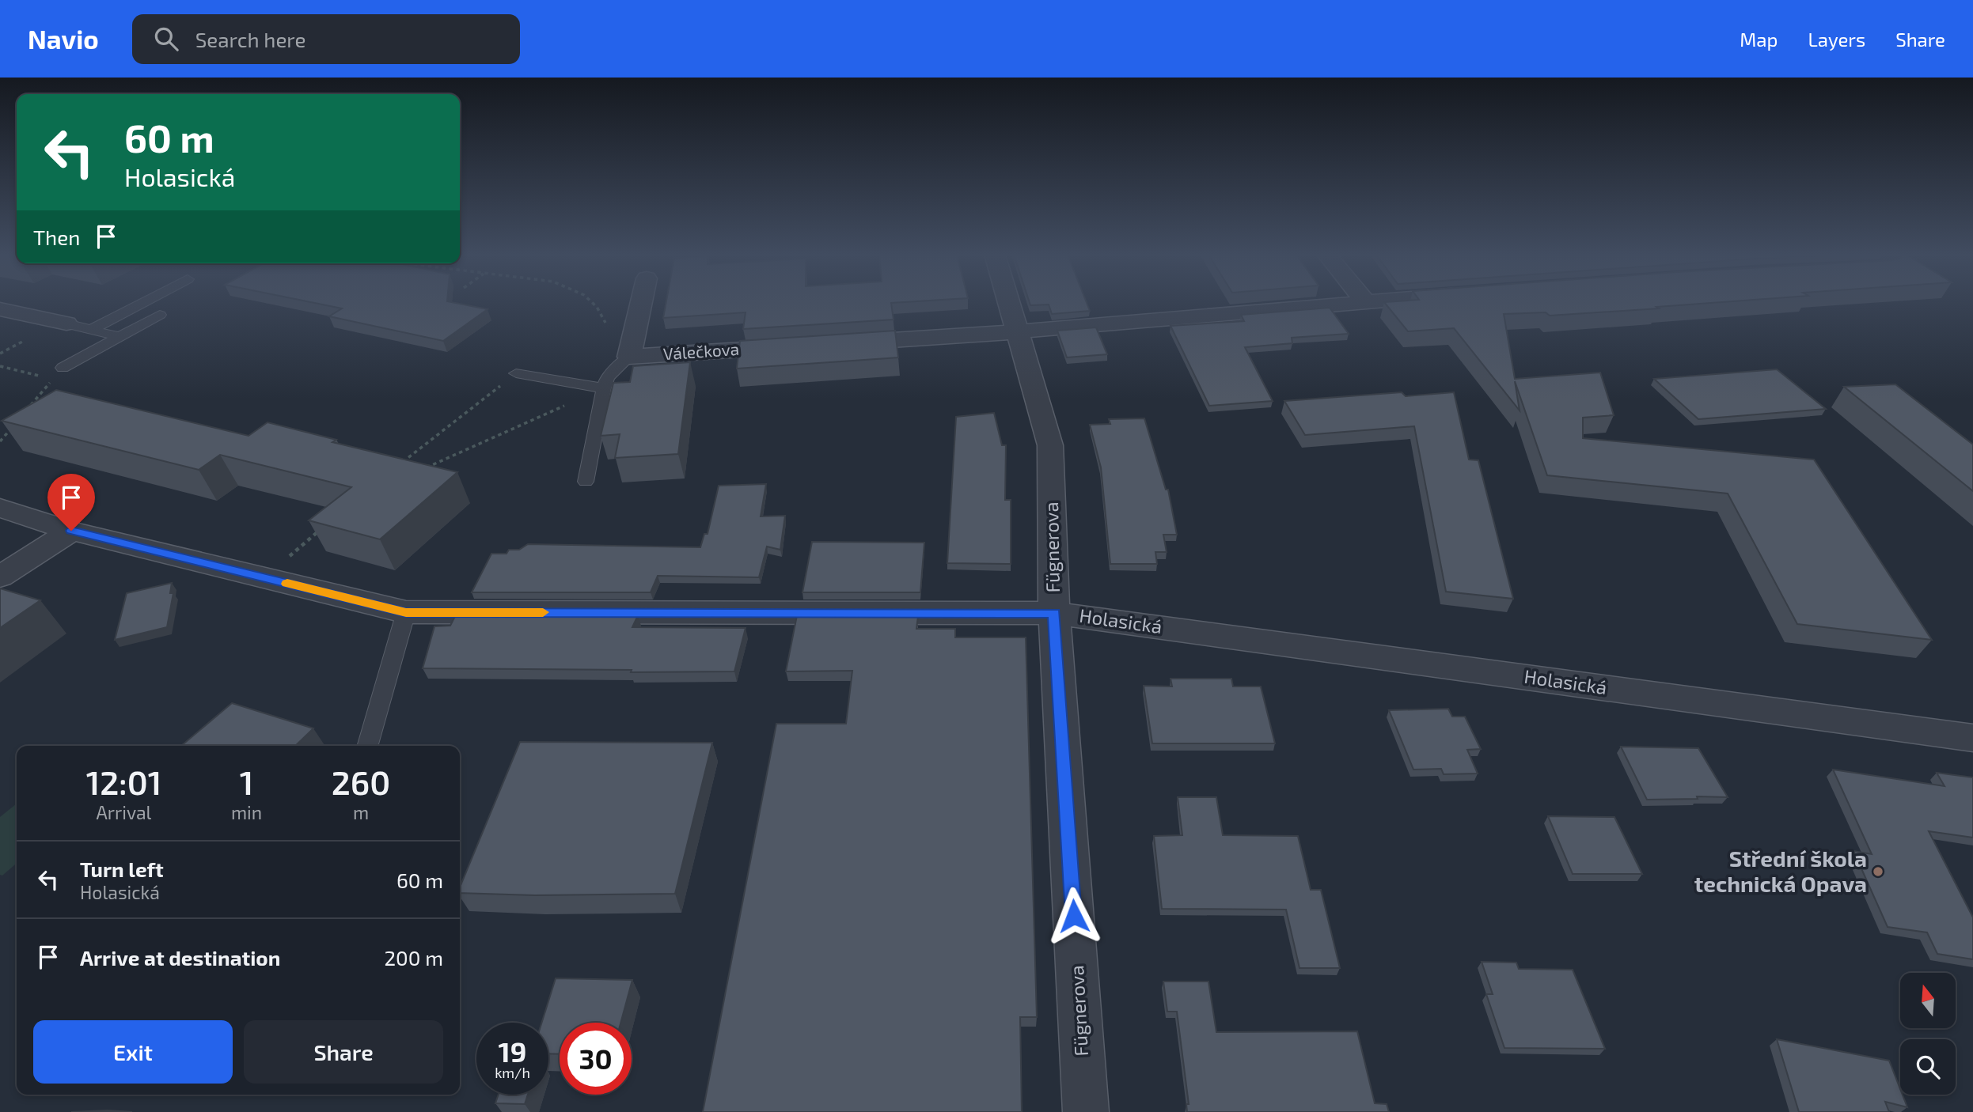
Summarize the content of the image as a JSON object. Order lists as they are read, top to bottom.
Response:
{
  "streets": {
    "street": ["Válečkova", "Fügnerova", "Holasická"]
  },
  "crossings": [
    ["Fügnerova", "Holasická"]
  ],
  "places": ["Střední škola technická Opava"],
  "north": "top",
  "page": {
    "header": "Navio",
    "search": "Search here",
    "nav": ["Map", "Layers", "Share"],
    "turn": ["60 m", "Holasická"],
    "then": "Then",
    "eta": [
      "12:01",
      "Arrival",
      "1",
      "min",
      "260",
      "m"
    ],
    "list": [
      {
        "name": "Turn left",
        "note": "Holasická",
        "value": "60 m"
      },
      {
        "name": "Arrive at destination",
        "value": "200 m"
      }
    ],
    "buttons": ["Exit", "Share"],
    "speed": "19 km/h",
    "limit": "30"
  }
}
